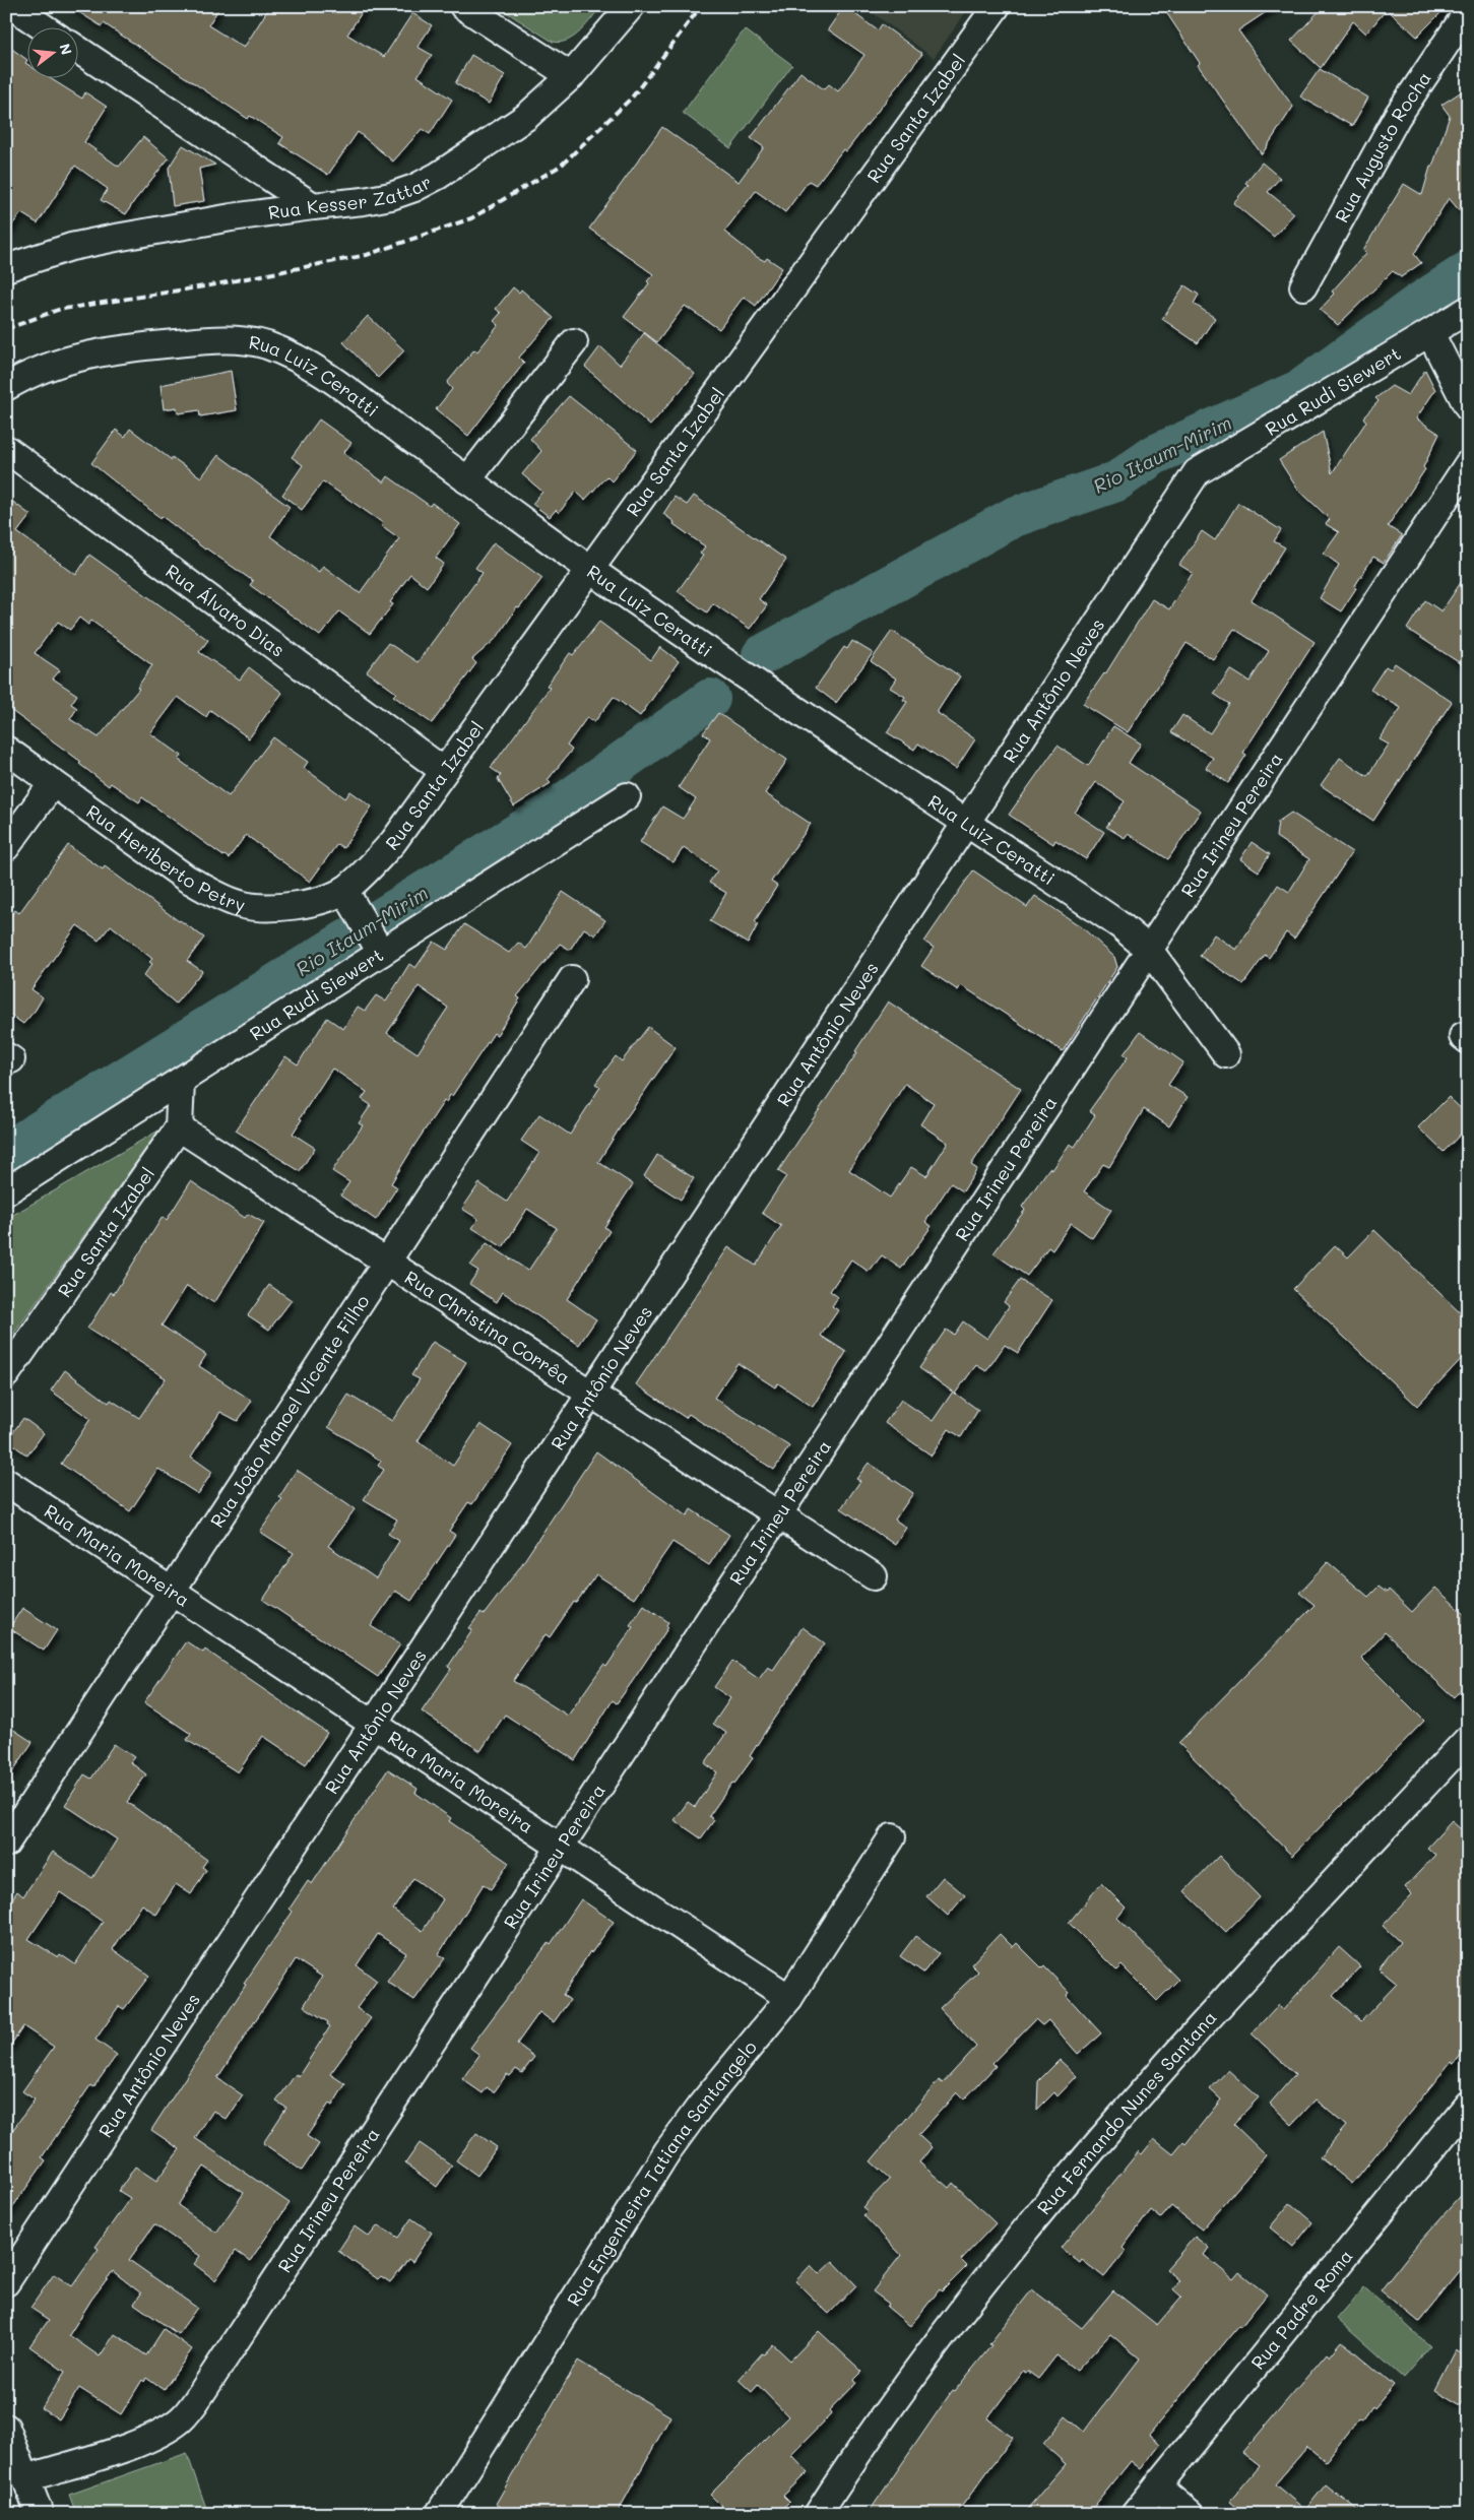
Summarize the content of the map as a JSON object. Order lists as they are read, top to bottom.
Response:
{
  "streets": {
    "street": [
      "Rua Santa Izabel",
      "Rua Augusto Rocha",
      "Rua Kesser Zattar",
      "Rua Luiz Ceratti",
      "Rua Rudi Siewert",
      "Rua Álvaro Dias",
      "Rua Antônio Neves",
      "Rua Irineu Pereira",
      "Rua Heriberto Petry",
      "Rua Christina Corrêa",
      "Rua João Manoel Vicente Filho",
      "Rua Maria Moreira",
      "Rua Fernando Nunes Santana",
      "Rua Engenheira Tatiana Santangelo",
      "Rua Padre Roma"
    ]
  },
  "crossings": [
    ["Rua Santa Izabel", "Rua Luiz Ceratti"],
    ["Rua Santa Izabel", "Rua Álvaro Dias"],
    ["Rua Santa Izabel", "Rua Heriberto Petry"],
    ["Rua Santa Izabel", "Rua Christina Corrêa"],
    ["Rua Luiz Ceratti", "Rua Antônio Neves"],
    ["Rua Luiz Ceratti", "Rua Irineu Pereira"],
    ["Rua Rudi Siewert", "Rua Antônio Neves"],
    ["Rua Antônio Neves", "Rua Christina Corrêa"],
    ["Rua Antônio Neves", "Rua Maria Moreira"],
    ["Rua Irineu Pereira", "Rua Christina Corrêa"],
    ["Rua Irineu Pereira", "Rua Maria Moreira"],
    ["Rua Christina Corrêa", "Rua João Manoel Vicente Filho"],
    ["Rua João Manoel Vicente Filho", "Rua Maria Moreira"],
    ["Rua Maria Moreira", "Rua Engenheira Tatiana Santangelo"]
  ],
  "water": ["Rio Itaum-Mirim"],
  "north": "right"
}
